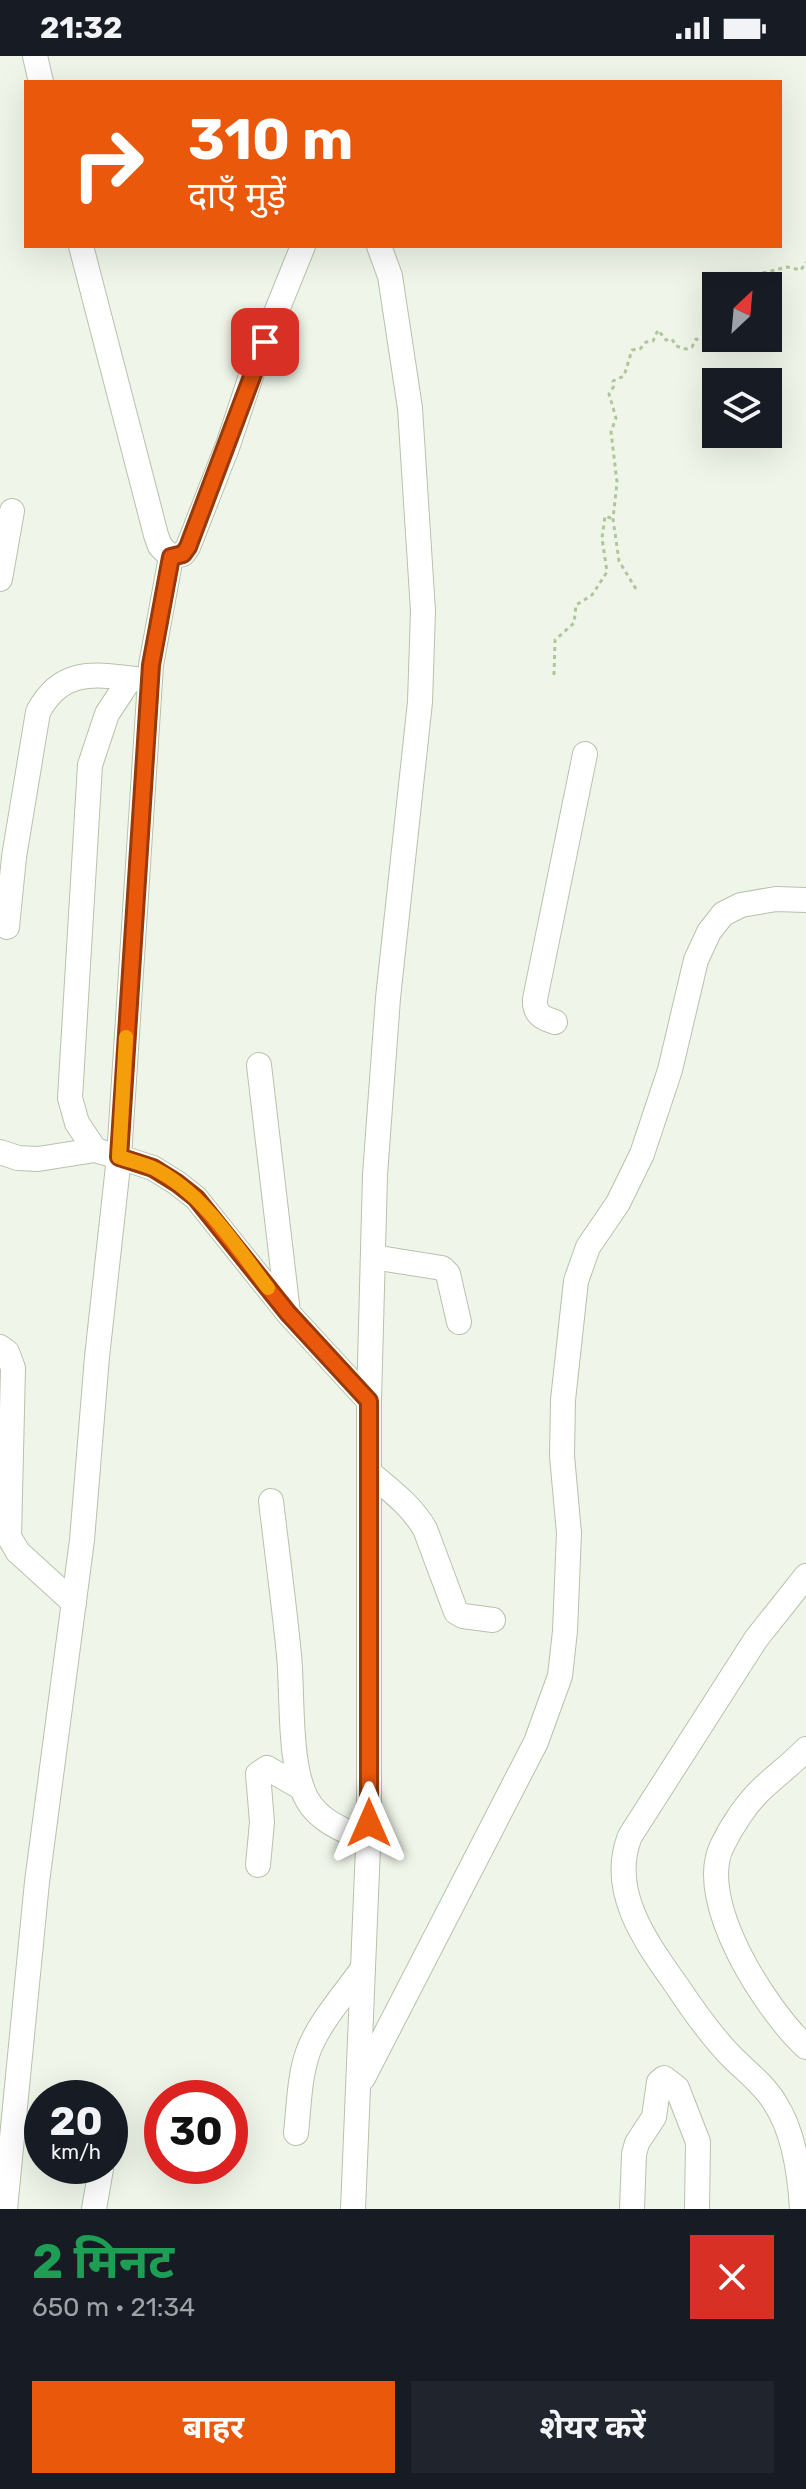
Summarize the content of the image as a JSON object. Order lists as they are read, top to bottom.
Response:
{
  "north": "top right",
  "page": {
    "status": "21:32",
    "turn": ["310 m", "दाएँ मुड़ें"],
    "speed": "20 km/h",
    "limit": "30",
    "heading": ["2 मिनट", "650 m · 21:34"],
    "buttons": ["बाहर", "शेयर करें"]
  }
}
